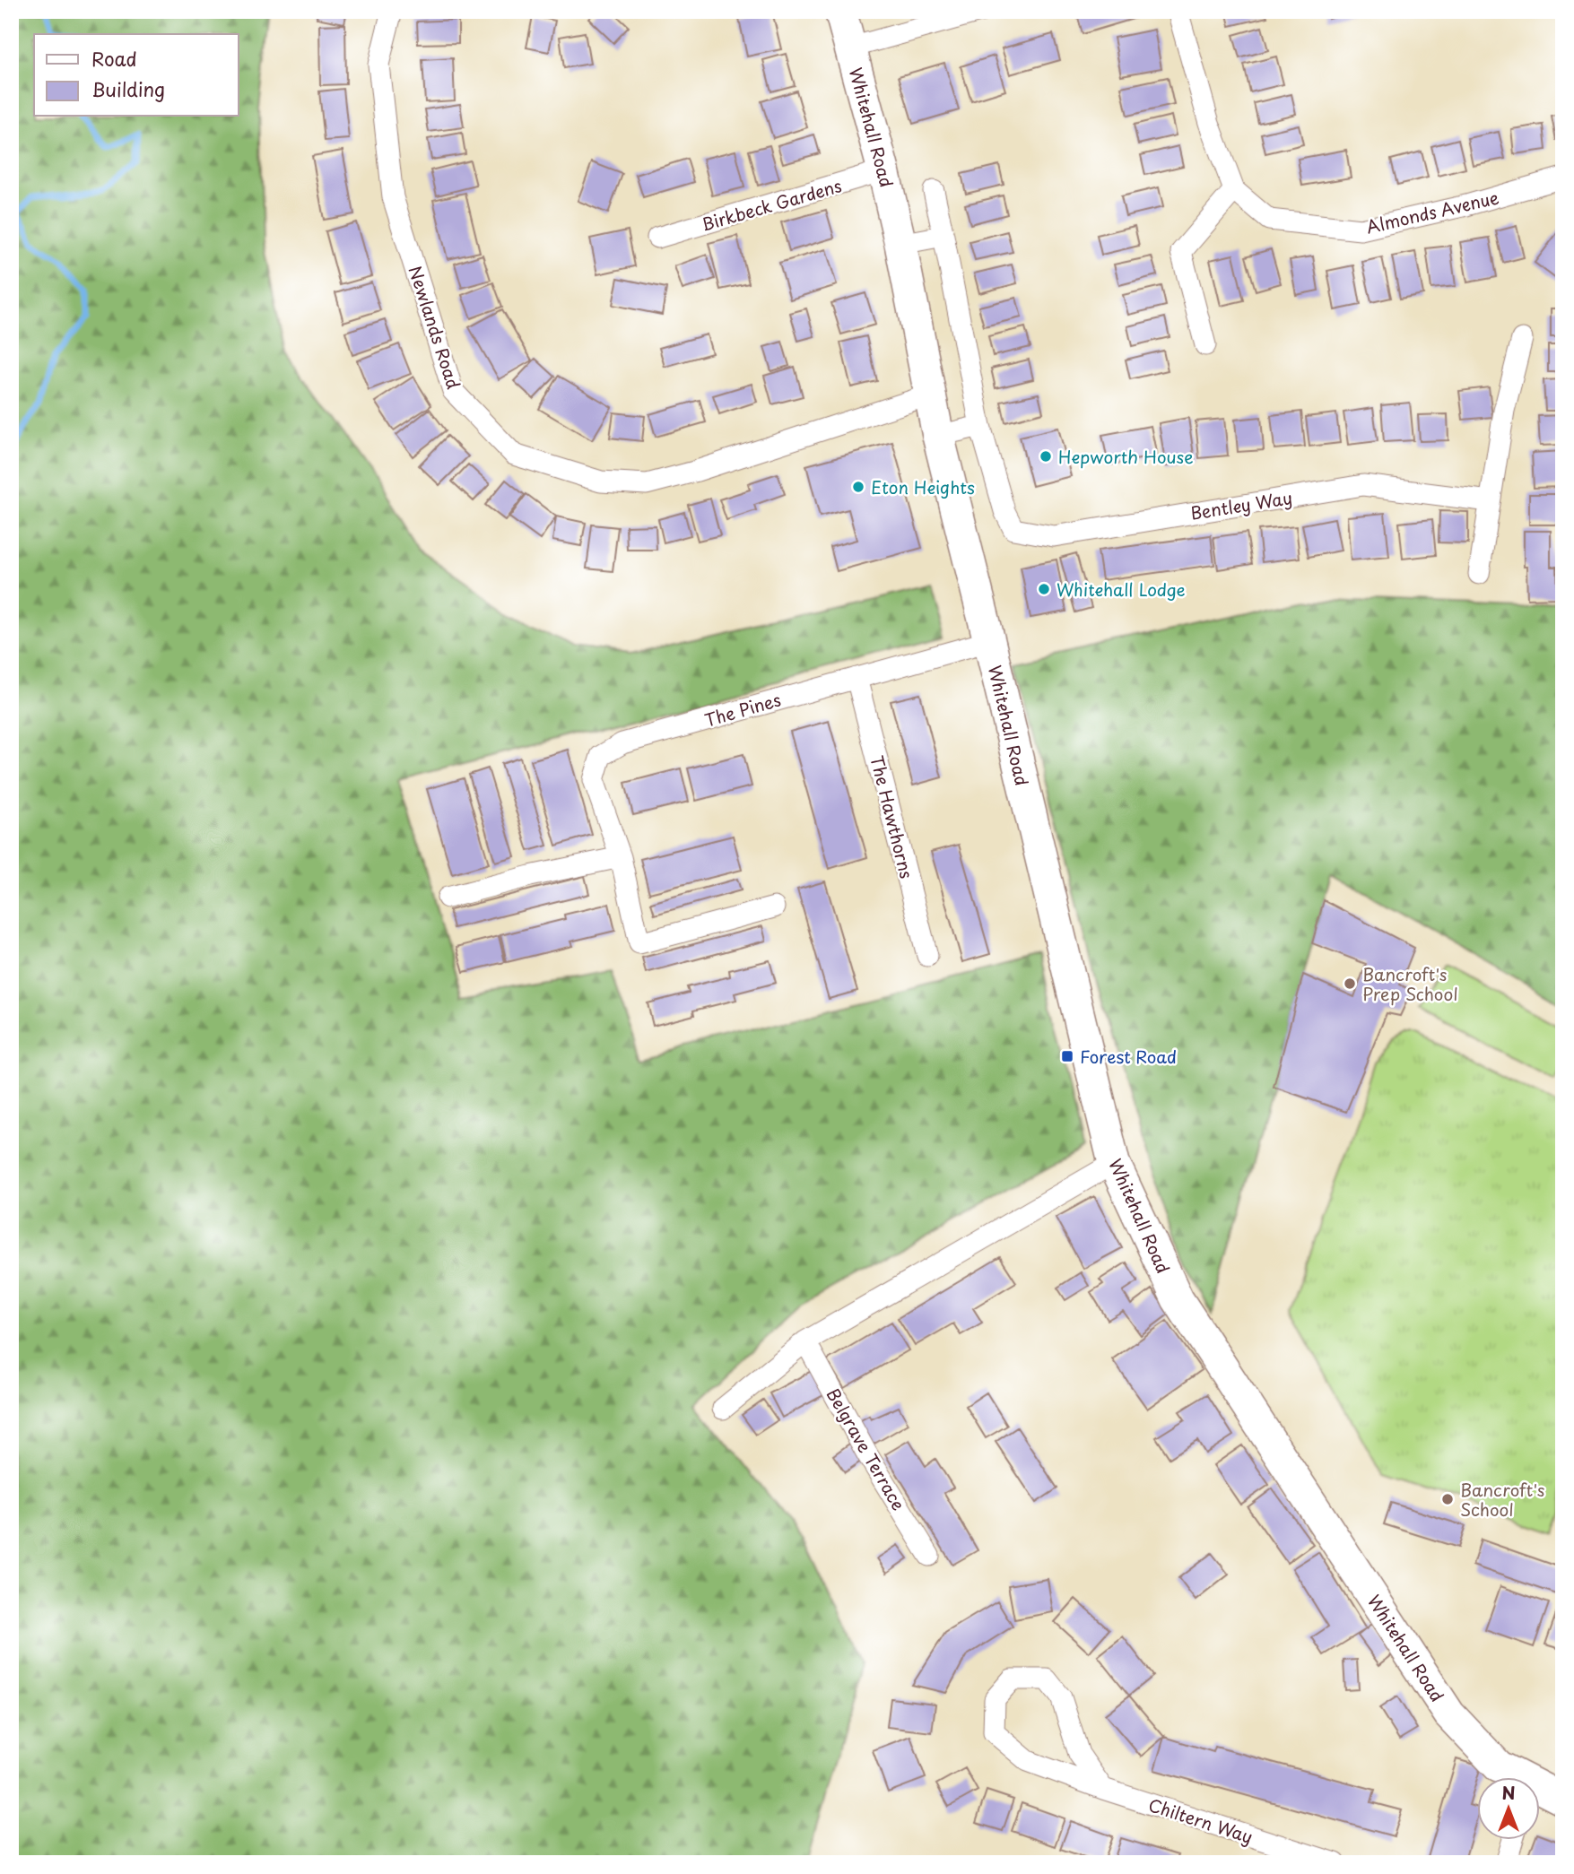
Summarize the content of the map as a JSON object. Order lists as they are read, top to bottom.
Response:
{
  "streets": {
    "main road": ["Whitehall Road"],
    "street": [
      "Birkbeck Gardens",
      "Almonds Avenue",
      "Newlands Road",
      "Bentley Way",
      "The Pines",
      "The Hawthorns",
      "Belgrave Terrace",
      "Chiltern Way"
    ]
  },
  "crossings": [
    ["Whitehall Road", "Birkbeck Gardens"],
    ["Whitehall Road", "Newlands Road"],
    ["Whitehall Road", "The Pines"],
    ["The Pines", "The Hawthorns"]
  ],
  "places": {
    "other": [
      "Hepworth House",
      "Eton Heights",
      "Whitehall Lodge",
      "Bancroft's Prep School",
      "Bancroft's School"
    ],
    "transit": ["Forest Road"]
  },
  "legend": ["Road", "Building"],
  "north": "top"
}
